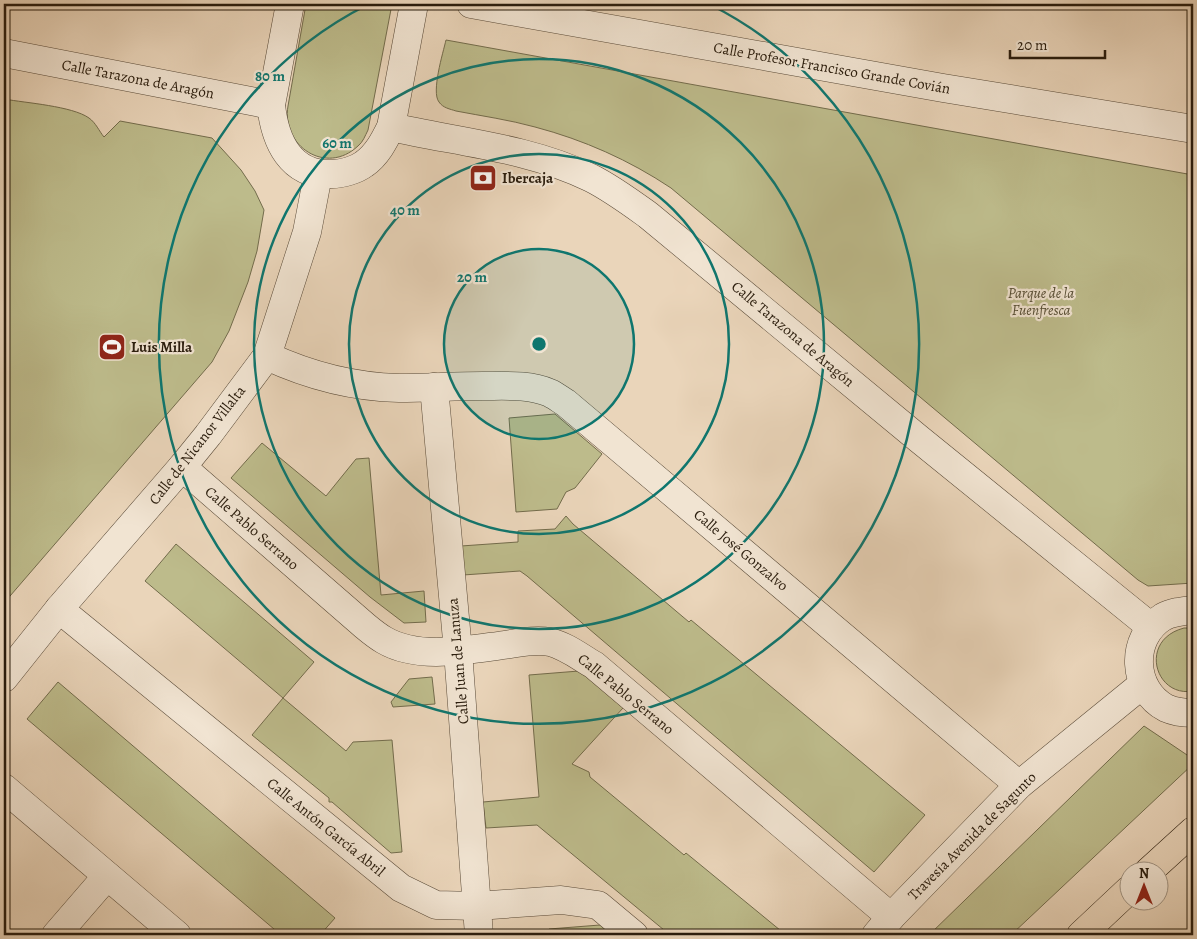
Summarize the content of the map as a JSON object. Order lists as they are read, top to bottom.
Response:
{
  "streets": {
    "street": [
      "Calle Profesor Francisco Grande Covián",
      "Calle Tarazona de Aragón",
      "Calle de Nicanor Villalta",
      "Calle Pablo Serrano",
      "Calle José Gonzalvo",
      "Calle Juan de Lanuza",
      "Calle Antón García Abril",
      "Travesía Avenida de Sagunto"
    ]
  },
  "crossings": [
    ["Calle de Nicanor Villalta", "Calle Pablo Serrano"],
    ["Calle de Nicanor Villalta", "Calle José Gonzalvo"],
    ["Calle de Nicanor Villalta", "Calle Antón García Abril"],
    ["Calle Pablo Serrano", "Calle Juan de Lanuza"],
    ["Calle Pablo Serrano", "Travesía Avenida de Sagunto"],
    ["Calle José Gonzalvo", "Calle Juan de Lanuza"],
    ["Calle José Gonzalvo", "Travesía Avenida de Sagunto"],
    ["Calle Juan de Lanuza", "Calle Antón García Abril"]
  ],
  "parks": ["Parque de la Fuenfresca"],
  "places": {
    "bank": ["Ibercaja"],
    "sports": ["Luis Milla"]
  },
  "scale_bar": "20 m",
  "north": "top",
  "rings": [
    "80 m",
    "60 m",
    "40 m",
    "20 m"
  ]
}
